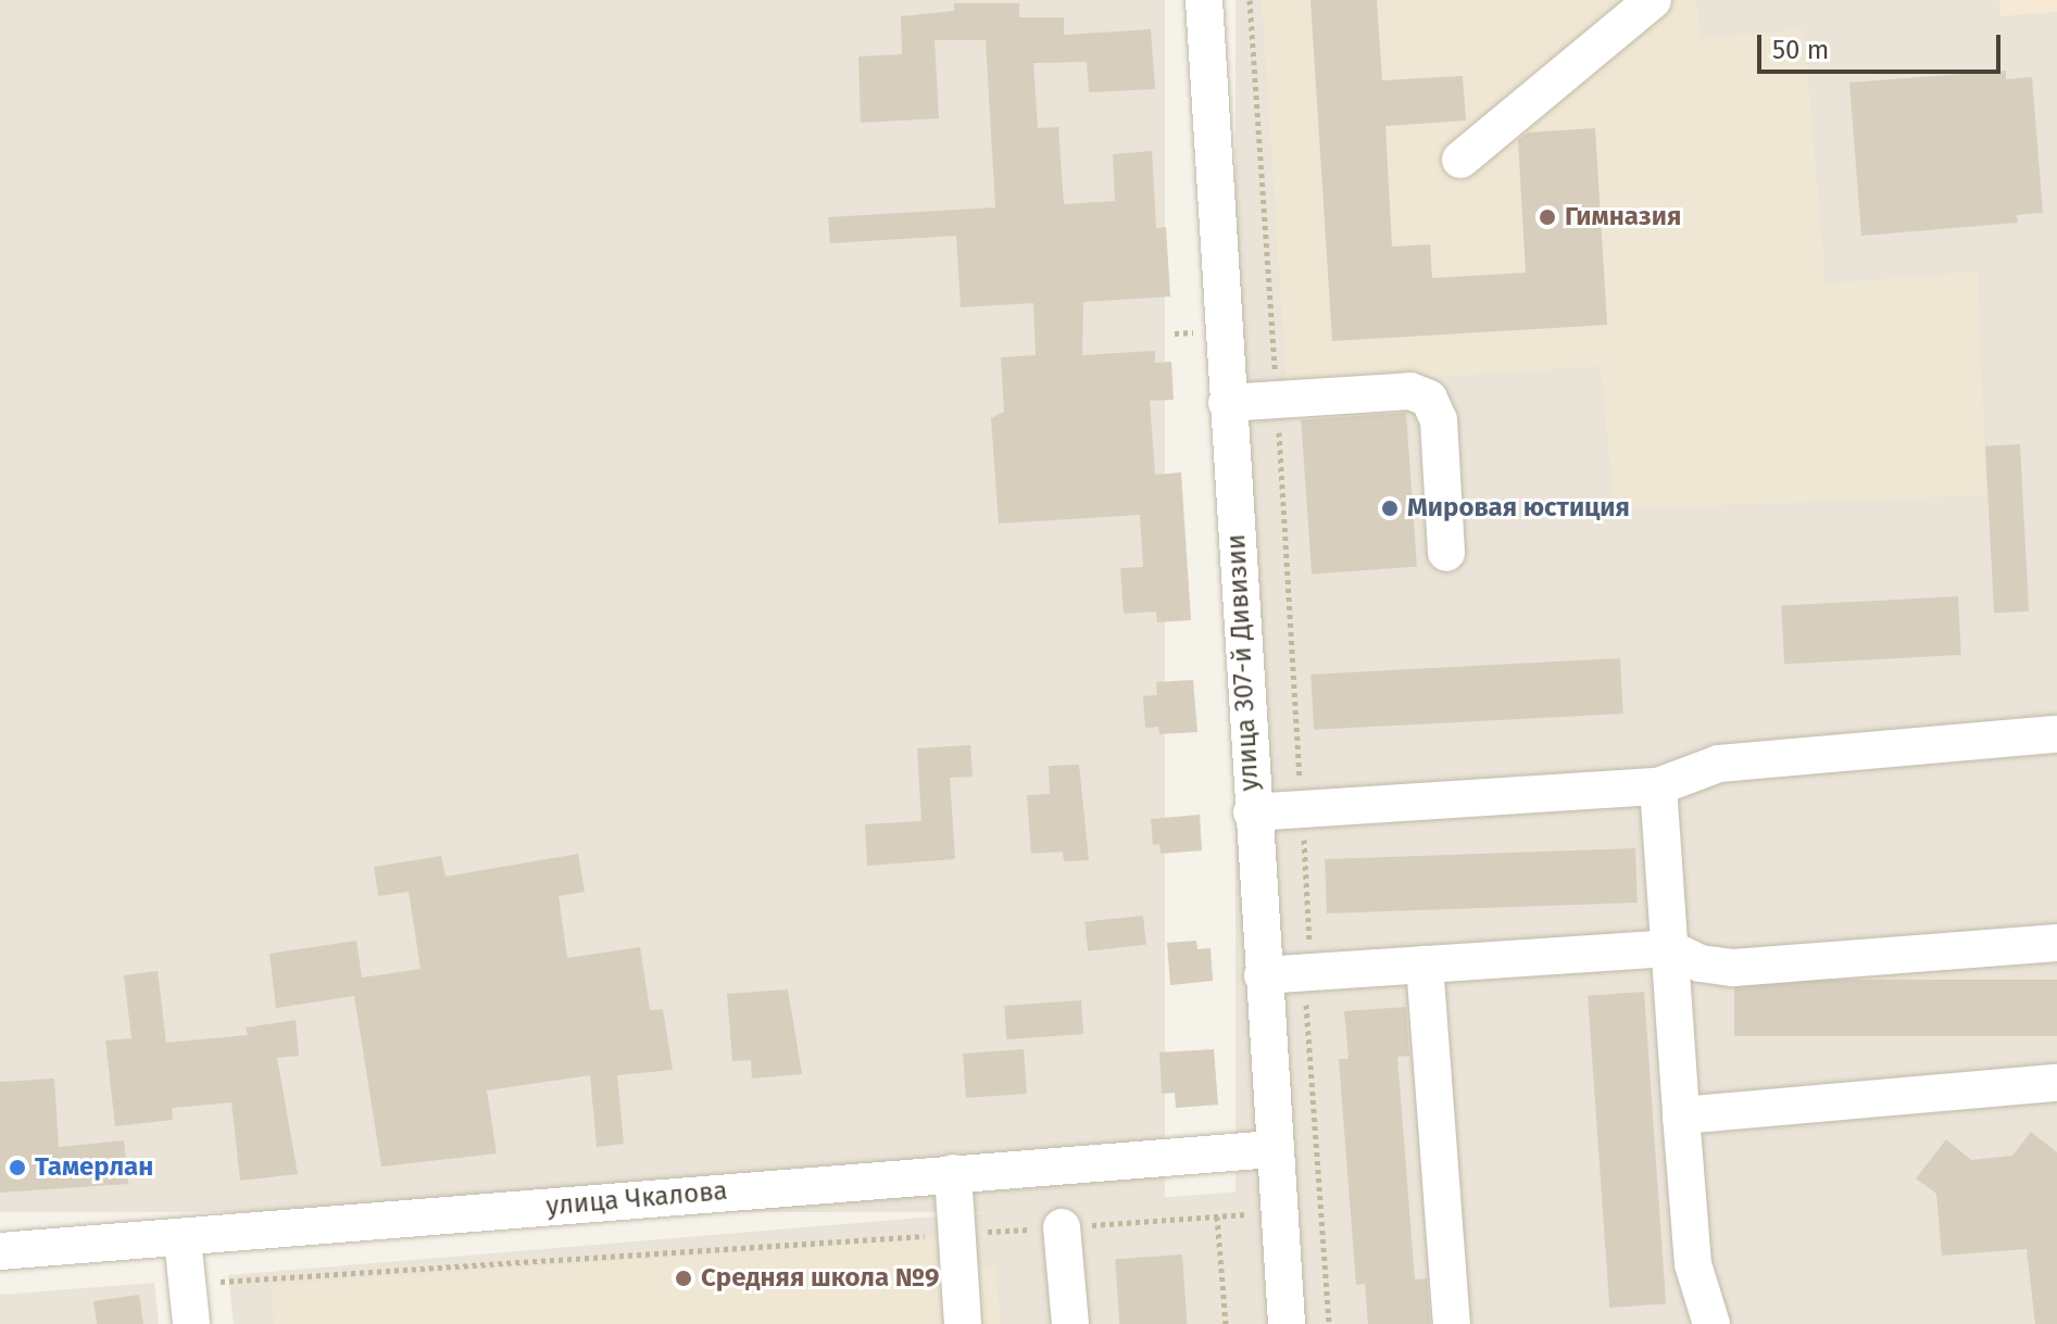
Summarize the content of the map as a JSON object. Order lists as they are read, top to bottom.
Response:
{
  "streets": {
    "street": ["улица 307-й Дивизии", "улица Чкалова"]
  },
  "crossings": [
    ["улица 307-й Дивизии", "улица Чкалова"]
  ],
  "places": [
    "Гимназия",
    "Мировая юстиция",
    "Тамерлан",
    "Средняя школа №9"
  ],
  "scale_bar": "50 m"
}
